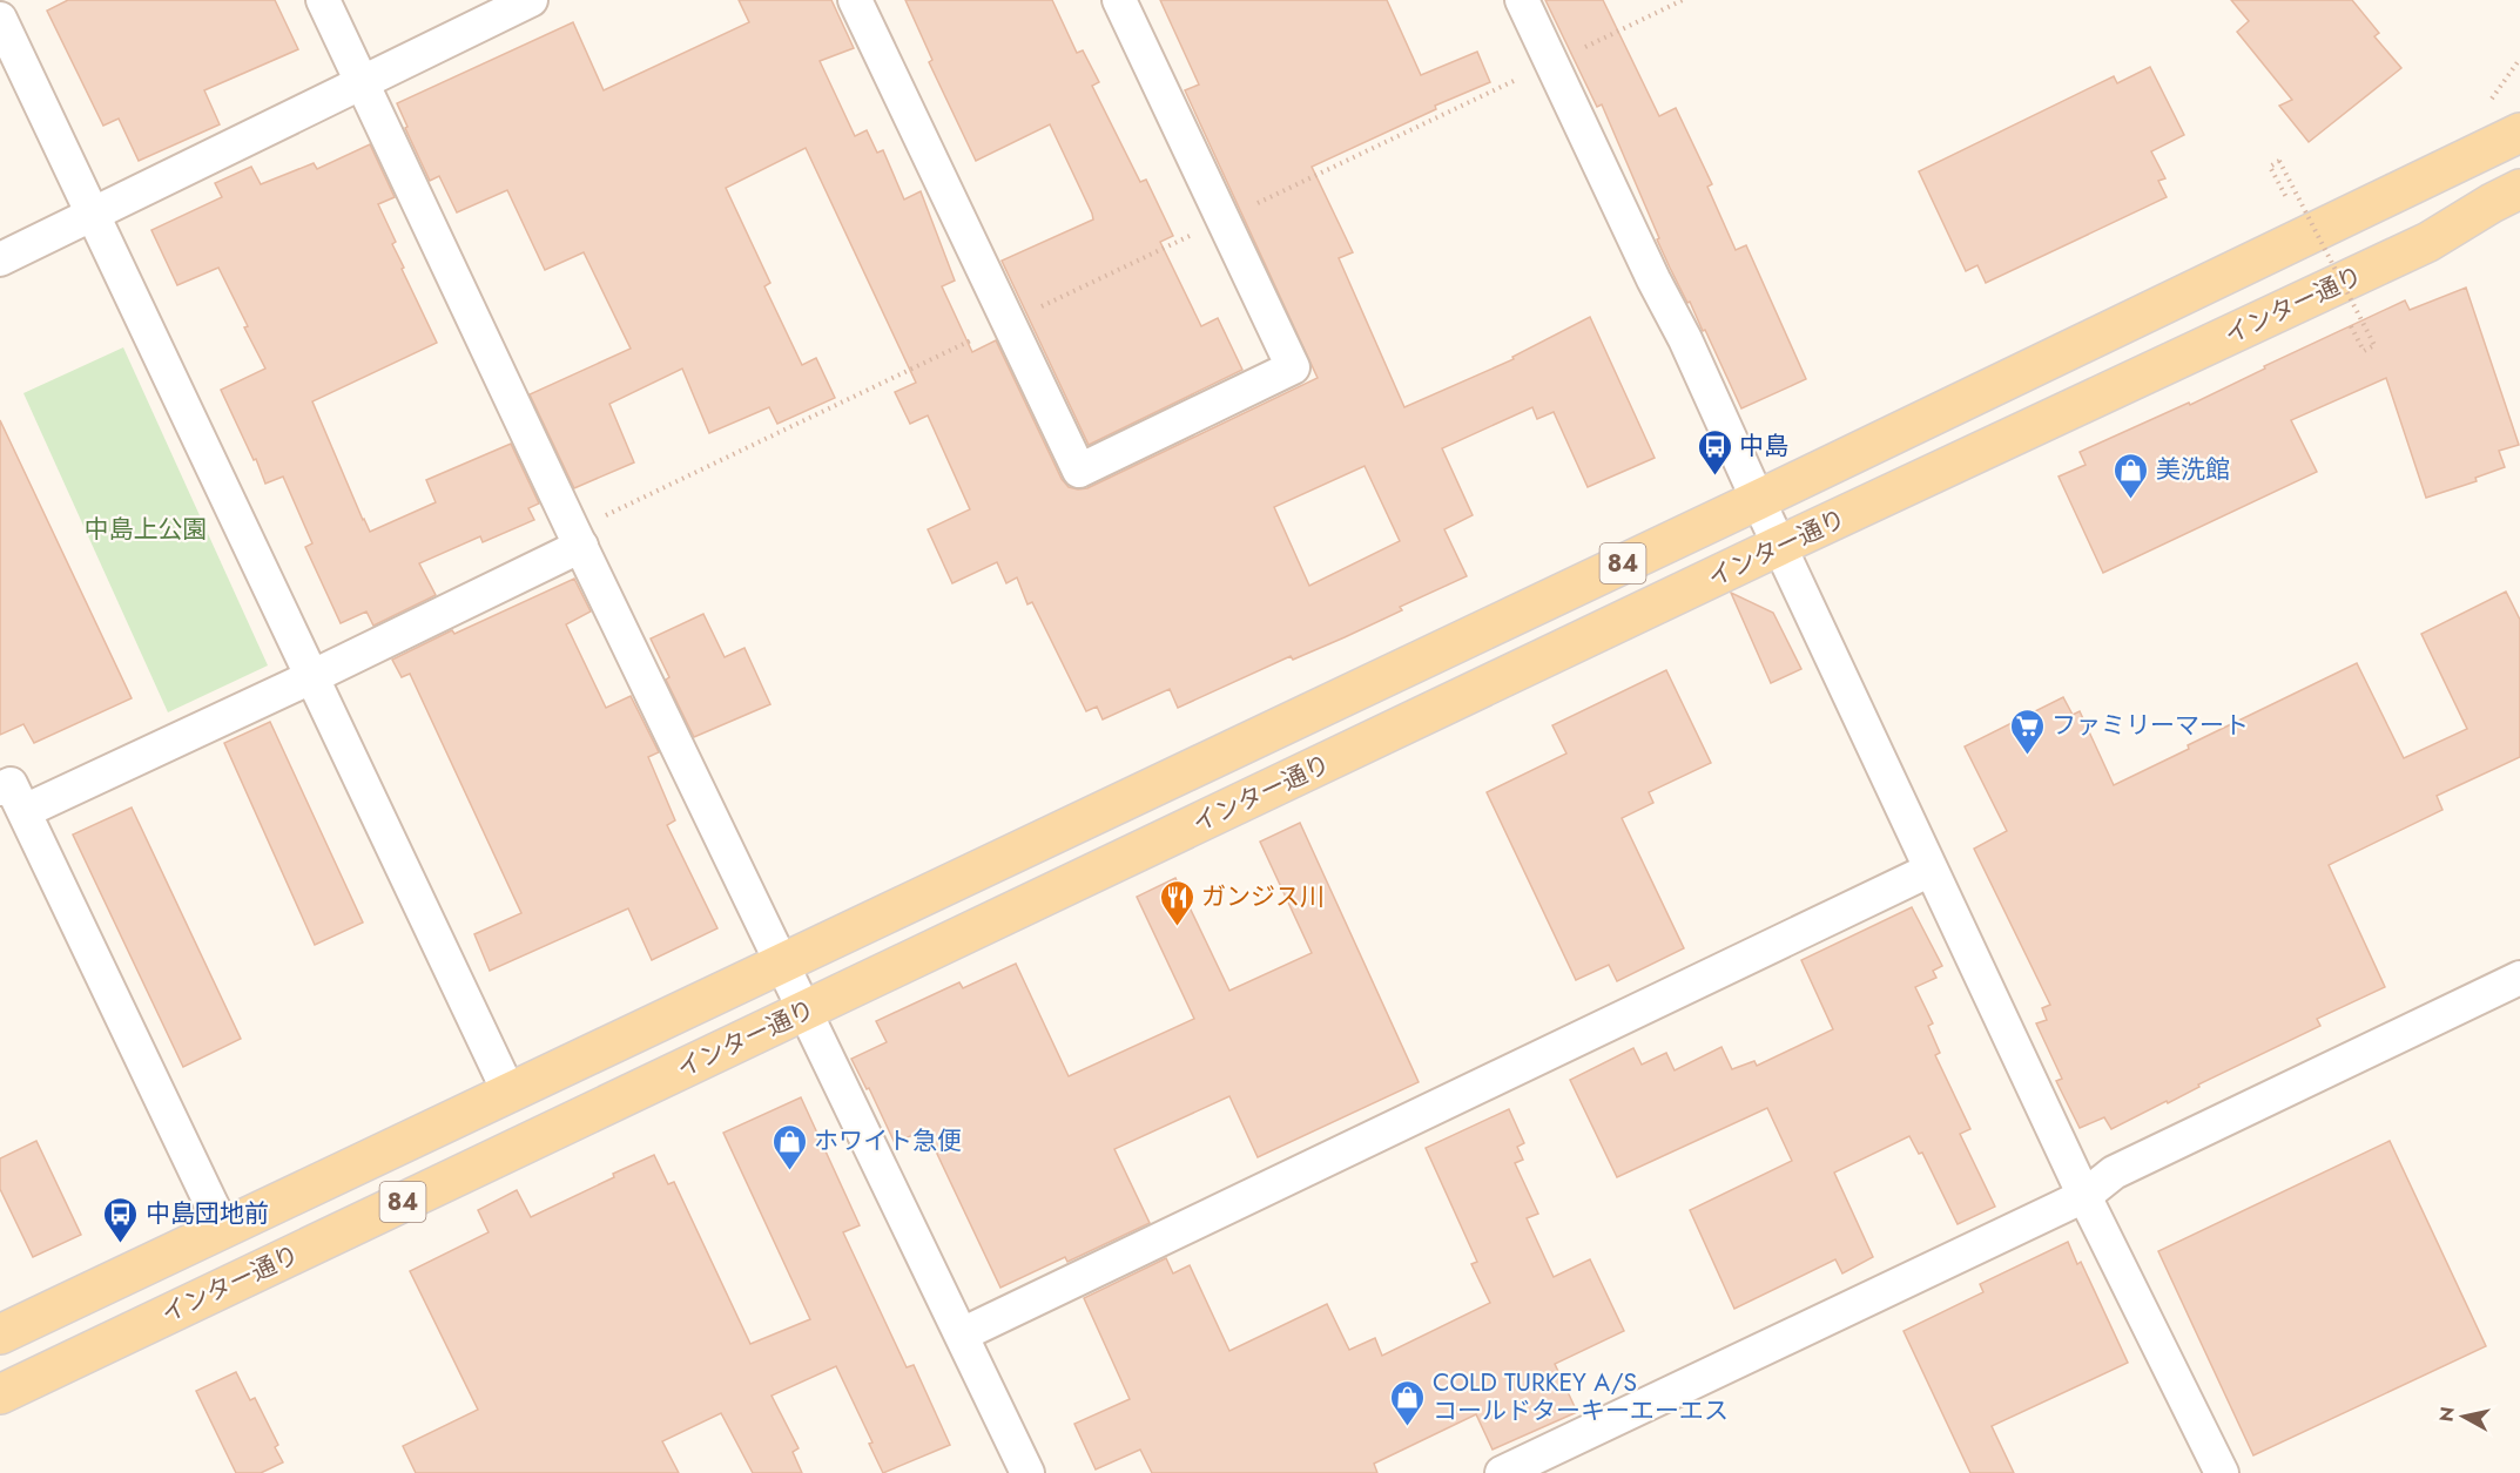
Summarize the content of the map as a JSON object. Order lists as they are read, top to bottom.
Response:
{
  "streets": {
    "main road": ["インター通り", "84"]
  },
  "parks": ["中島上公園"],
  "places": {
    "bus stop": ["中島", "中島団地前"],
    "shop": ["美洗館", "ホワイト急便", "COLD TURKEY A/S コールドターキーエーエス"],
    "supermarket": ["ファミリーマート"],
    "restaurant": ["ガンジス川"]
  },
  "north": "left"
}
